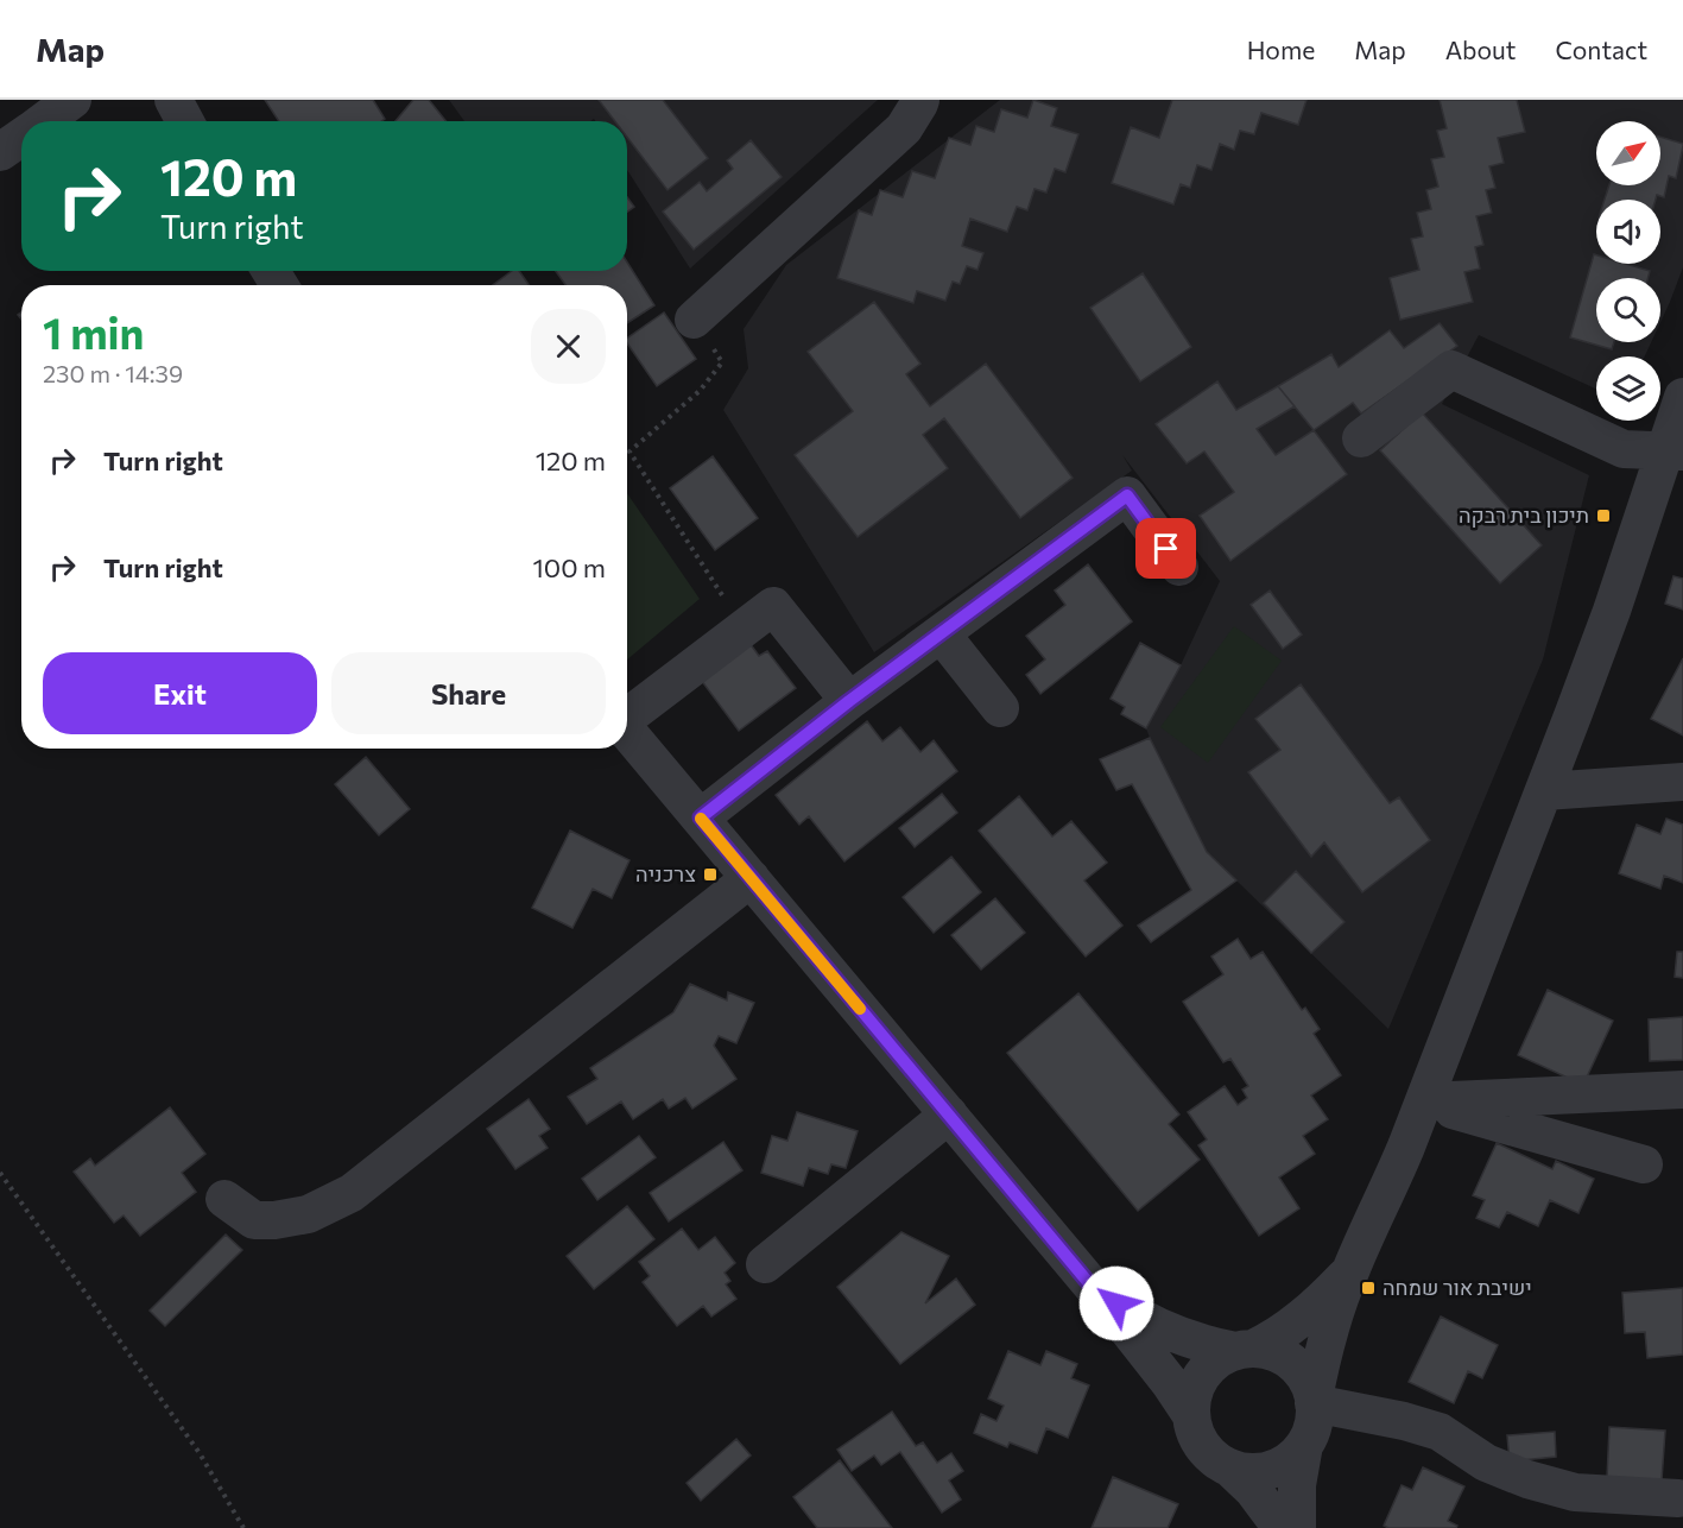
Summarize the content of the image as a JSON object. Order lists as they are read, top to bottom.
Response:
{
  "places": {
    "transit": ["תיכון בית רבקה", "צרכניה", "ישיבת אור שמחה"]
  },
  "north": "top right",
  "page": {
    "header": "Map",
    "nav": [
      "Home",
      "Map",
      "About",
      "Contact"
    ],
    "turn": ["120 m", "Turn right"],
    "heading": ["1 min", "230 m · 14:39"],
    "list": [
      {
        "name": "Turn right",
        "value": "120 m"
      },
      {
        "name": "Turn right",
        "value": "100 m"
      }
    ],
    "buttons": ["Exit", "Share"]
  }
}
